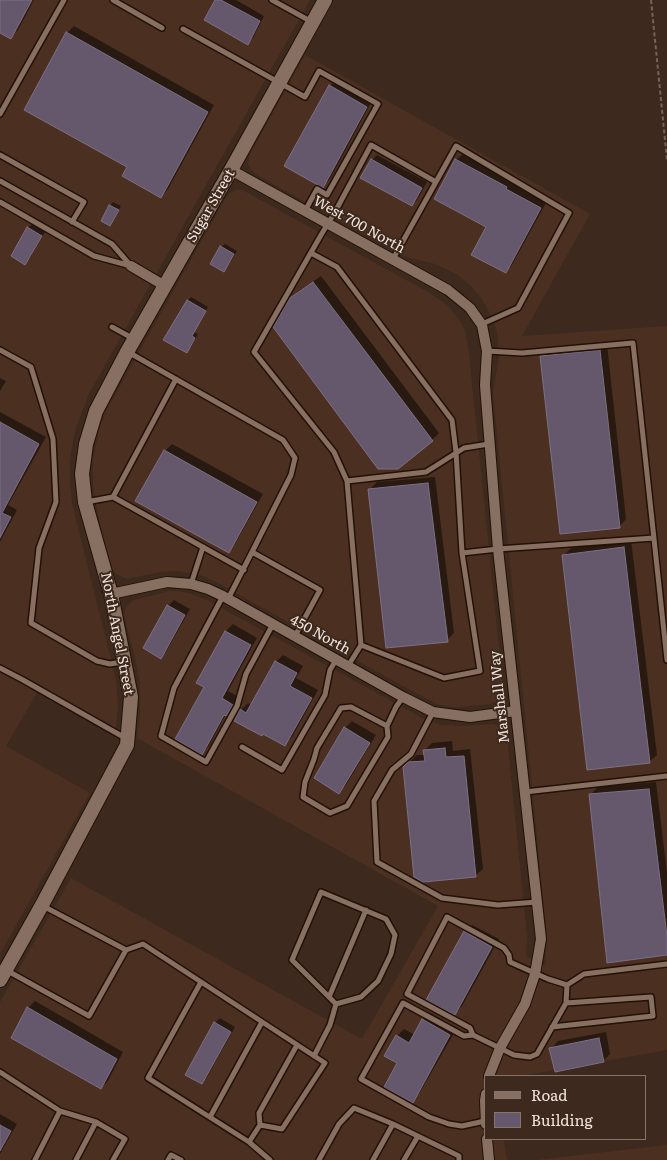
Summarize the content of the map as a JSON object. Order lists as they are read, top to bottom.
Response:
{
  "streets": {
    "street": [
      "Sugar Street",
      "West 700 North",
      "North Angel Street",
      "450 North",
      "Marshall Way"
    ]
  },
  "crossings": [
    ["Sugar Street", "West 700 North"],
    ["Sugar Street", "North Angel Street"],
    ["West 700 North", "Marshall Way"],
    ["North Angel Street", "450 North"],
    ["450 North", "Marshall Way"]
  ],
  "legend": ["Road", "Building"]
}
